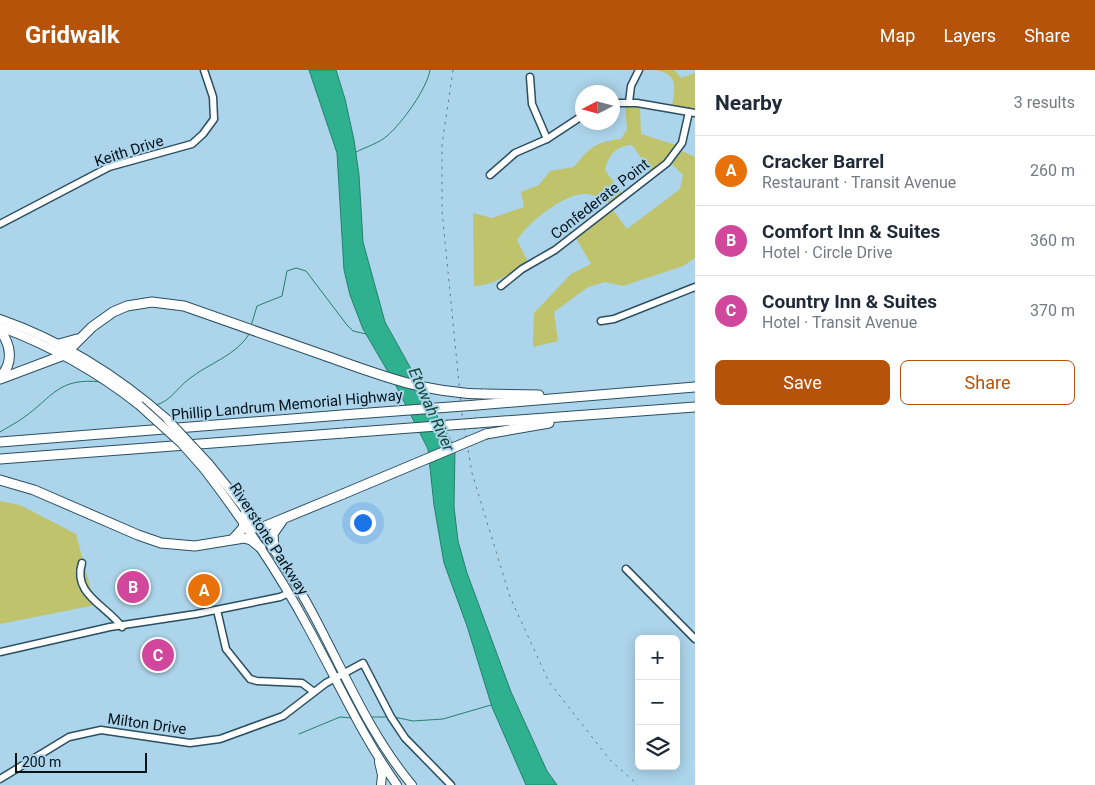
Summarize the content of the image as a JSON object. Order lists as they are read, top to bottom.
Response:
{
  "streets": {
    "highway": ["Phillip Landrum Memorial Highway"],
    "main road": ["Riverstone Parkway"],
    "street": ["Keith Drive", "Confederate Point", "Milton Drive"]
  },
  "crossings": [
    ["Riverstone Parkway", "Milton Drive"]
  ],
  "water": ["Etowah River"],
  "scale_bar": "200 m",
  "north": "left",
  "page": {
    "header": "Gridwalk",
    "nav": ["Map", "Layers", "Share"],
    "heading": ["Nearby", "3 results"],
    "list": [
      {
        "mark": "A",
        "name": "Cracker Barrel",
        "note": "Restaurant · Transit Avenue",
        "value": "260 m"
      },
      {
        "mark": "B",
        "name": "Comfort Inn & Suites",
        "note": "Hotel · Circle Drive",
        "value": "360 m"
      },
      {
        "mark": "C",
        "name": "Country Inn & Suites",
        "note": "Hotel · Transit Avenue",
        "value": "370 m"
      }
    ],
    "buttons": ["Save", "Share"],
    "pins": ["B", "A", "C"],
    "map_buttons": ["+", "−"],
    "scale": "200 m"
  }
}
